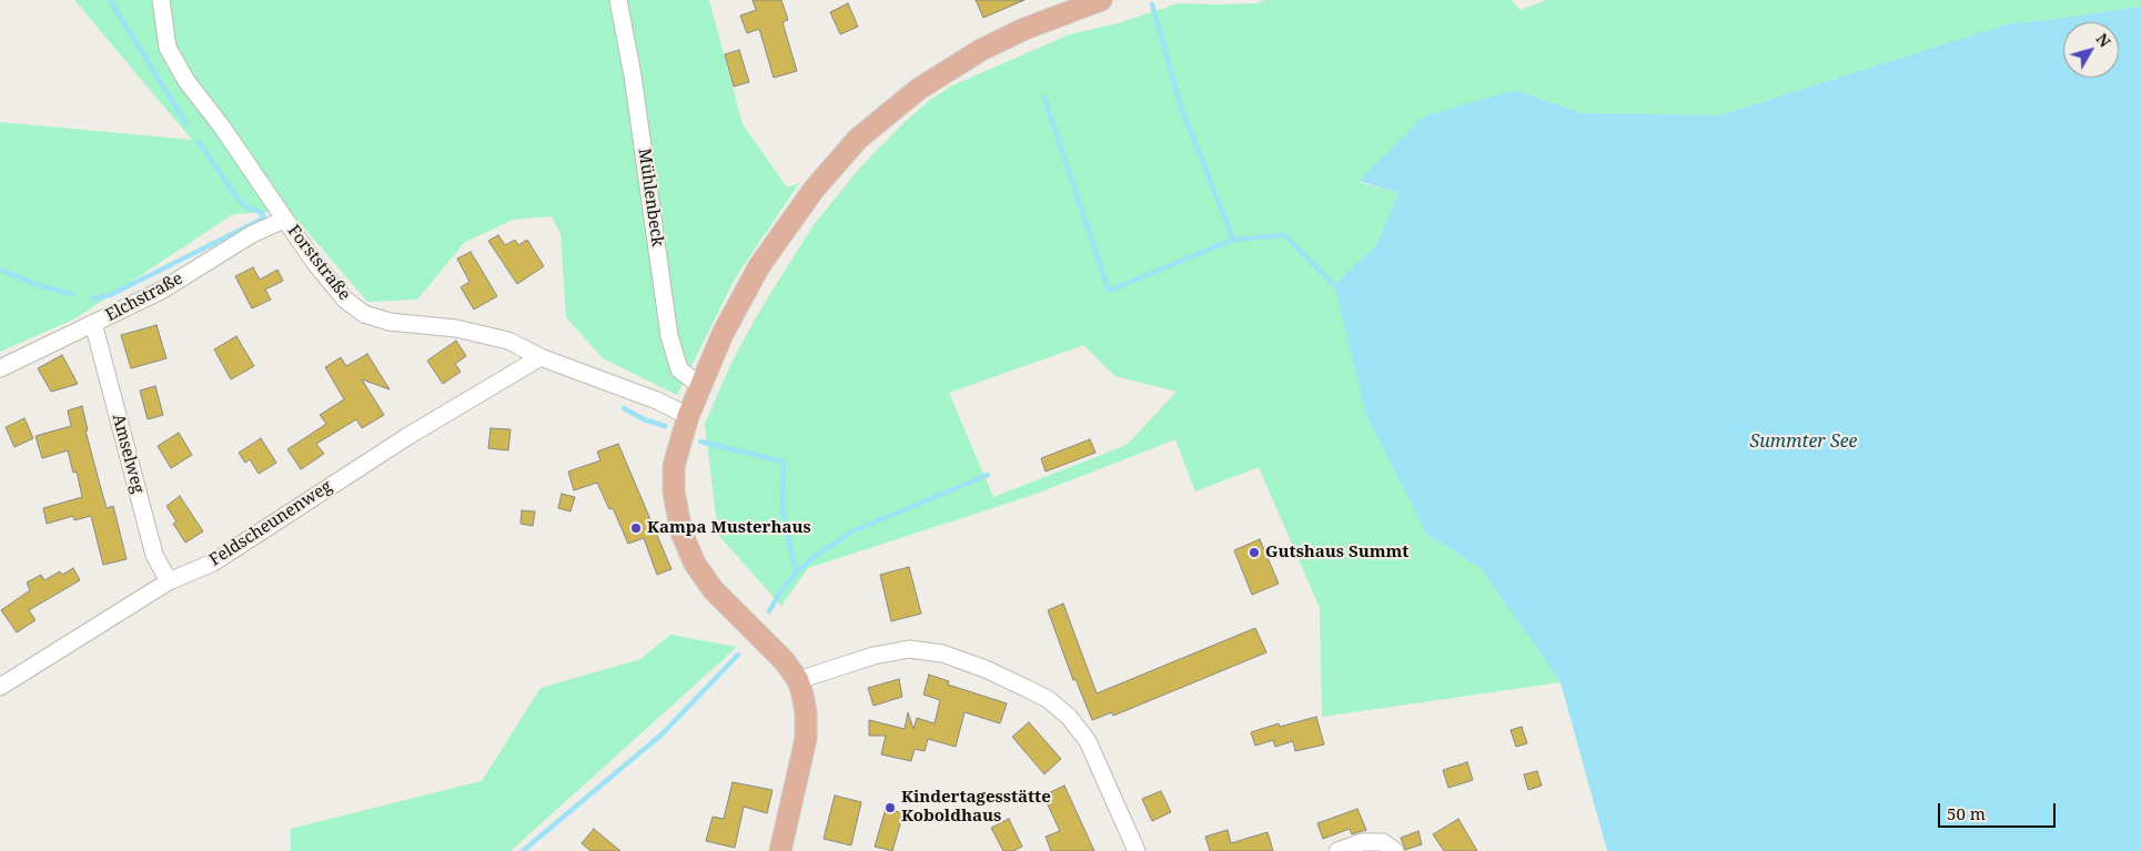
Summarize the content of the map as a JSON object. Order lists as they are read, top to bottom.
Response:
{
  "streets": {
    "street": [
      "Mühlenbeck",
      "Forststraße",
      "Elchstraße",
      "Amselweg",
      "Feldscheunenweg"
    ]
  },
  "crossings": [
    ["Forststraße", "Elchstraße"],
    ["Forststraße", "Feldscheunenweg"],
    ["Elchstraße", "Amselweg"],
    ["Amselweg", "Feldscheunenweg"]
  ],
  "water": ["Summter See"],
  "places": ["Kampa Musterhaus", "Gutshaus Summt", "Kindertagesstätte Koboldhaus"],
  "scale_bar": "50 m",
  "north": "top right"
}
